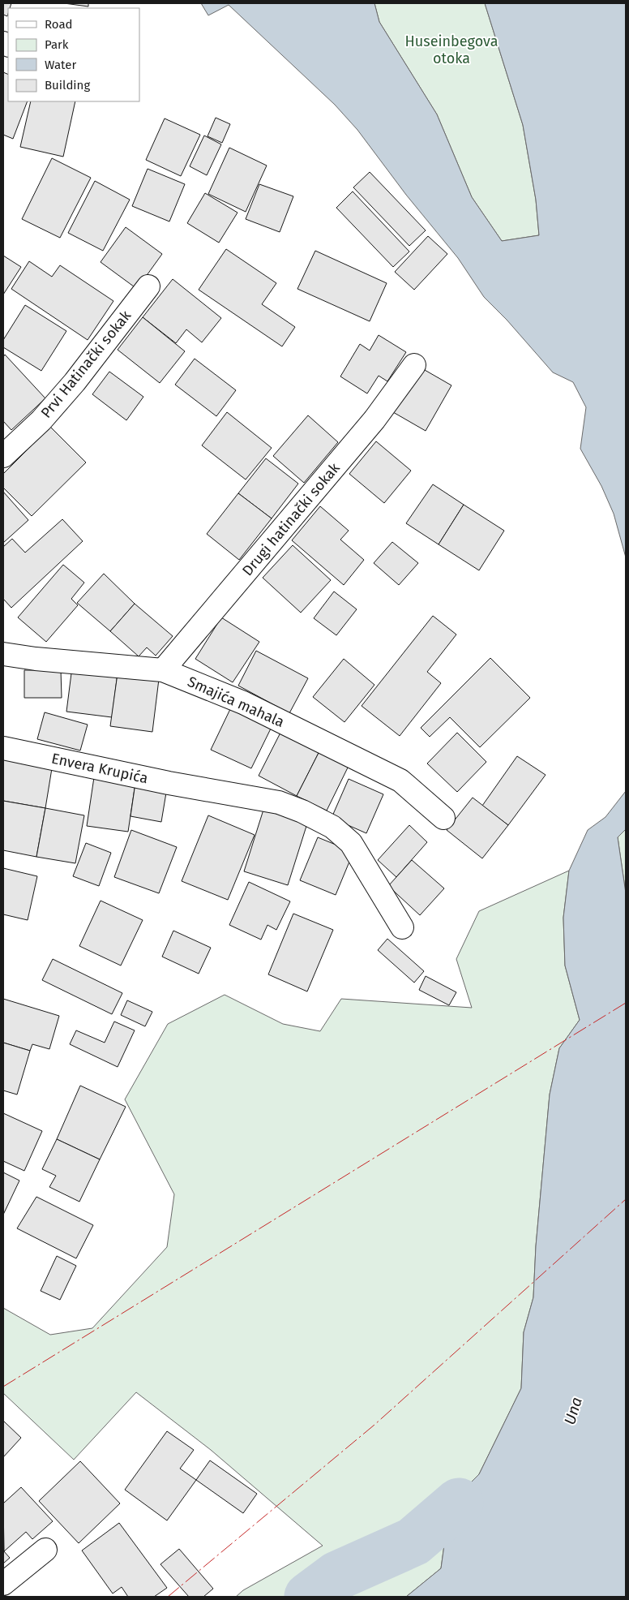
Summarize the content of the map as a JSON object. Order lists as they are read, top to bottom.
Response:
{
  "streets": {
    "street": [
      "Prvi Hatinački sokak",
      "Drugi hatinački sokak",
      "Smajića mahala",
      "Envera Krupića"
    ]
  },
  "crossings": [
    ["Drugi hatinački sokak", "Smajića mahala"]
  ],
  "water": ["Una"],
  "parks": ["Huseinbegova otoka"],
  "legend": [
    "Road",
    "Park",
    "Water",
    "Building"
  ]
}
